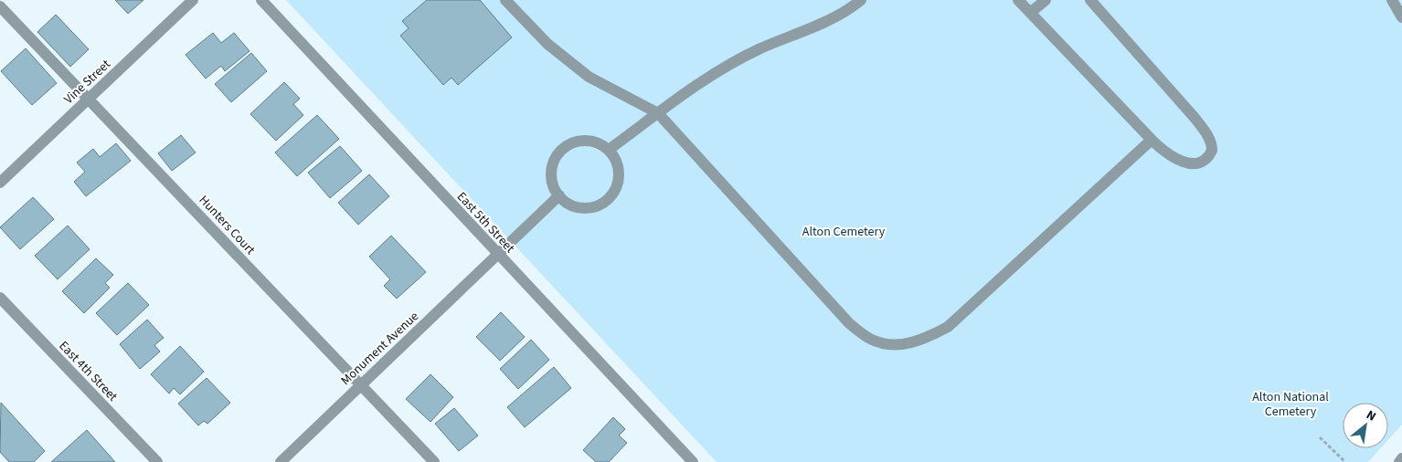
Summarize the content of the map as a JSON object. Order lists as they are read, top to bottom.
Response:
{
  "streets": {
    "street": [
      "Vine Street",
      "East 5th Street",
      "Hunters Court",
      "Monument Avenue",
      "East 4th Street"
    ]
  },
  "crossings": [
    ["Vine Street", "Hunters Court"],
    ["East 5th Street", "Monument Avenue"],
    ["Hunters Court", "Monument Avenue"]
  ],
  "parks": ["Alton Cemetery", "Alton National Cemetery"],
  "north": "top right"
}
